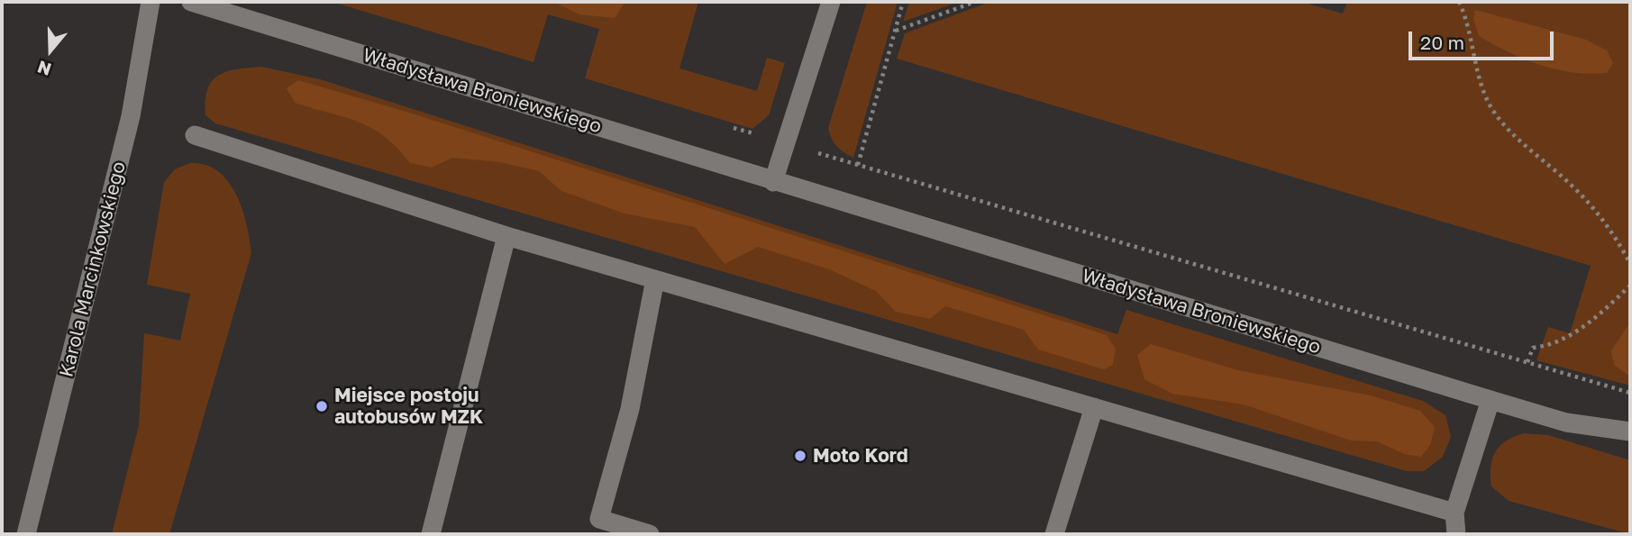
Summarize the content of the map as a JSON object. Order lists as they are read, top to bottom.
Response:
{
  "streets": {
    "street": ["Władysława Broniewskiego", "Karola Marcinkowskiego"]
  },
  "places": ["Miejsce postoju autobusów MZK", "Moto Kord"],
  "scale_bar": "20 m",
  "north": "bottom"
}
